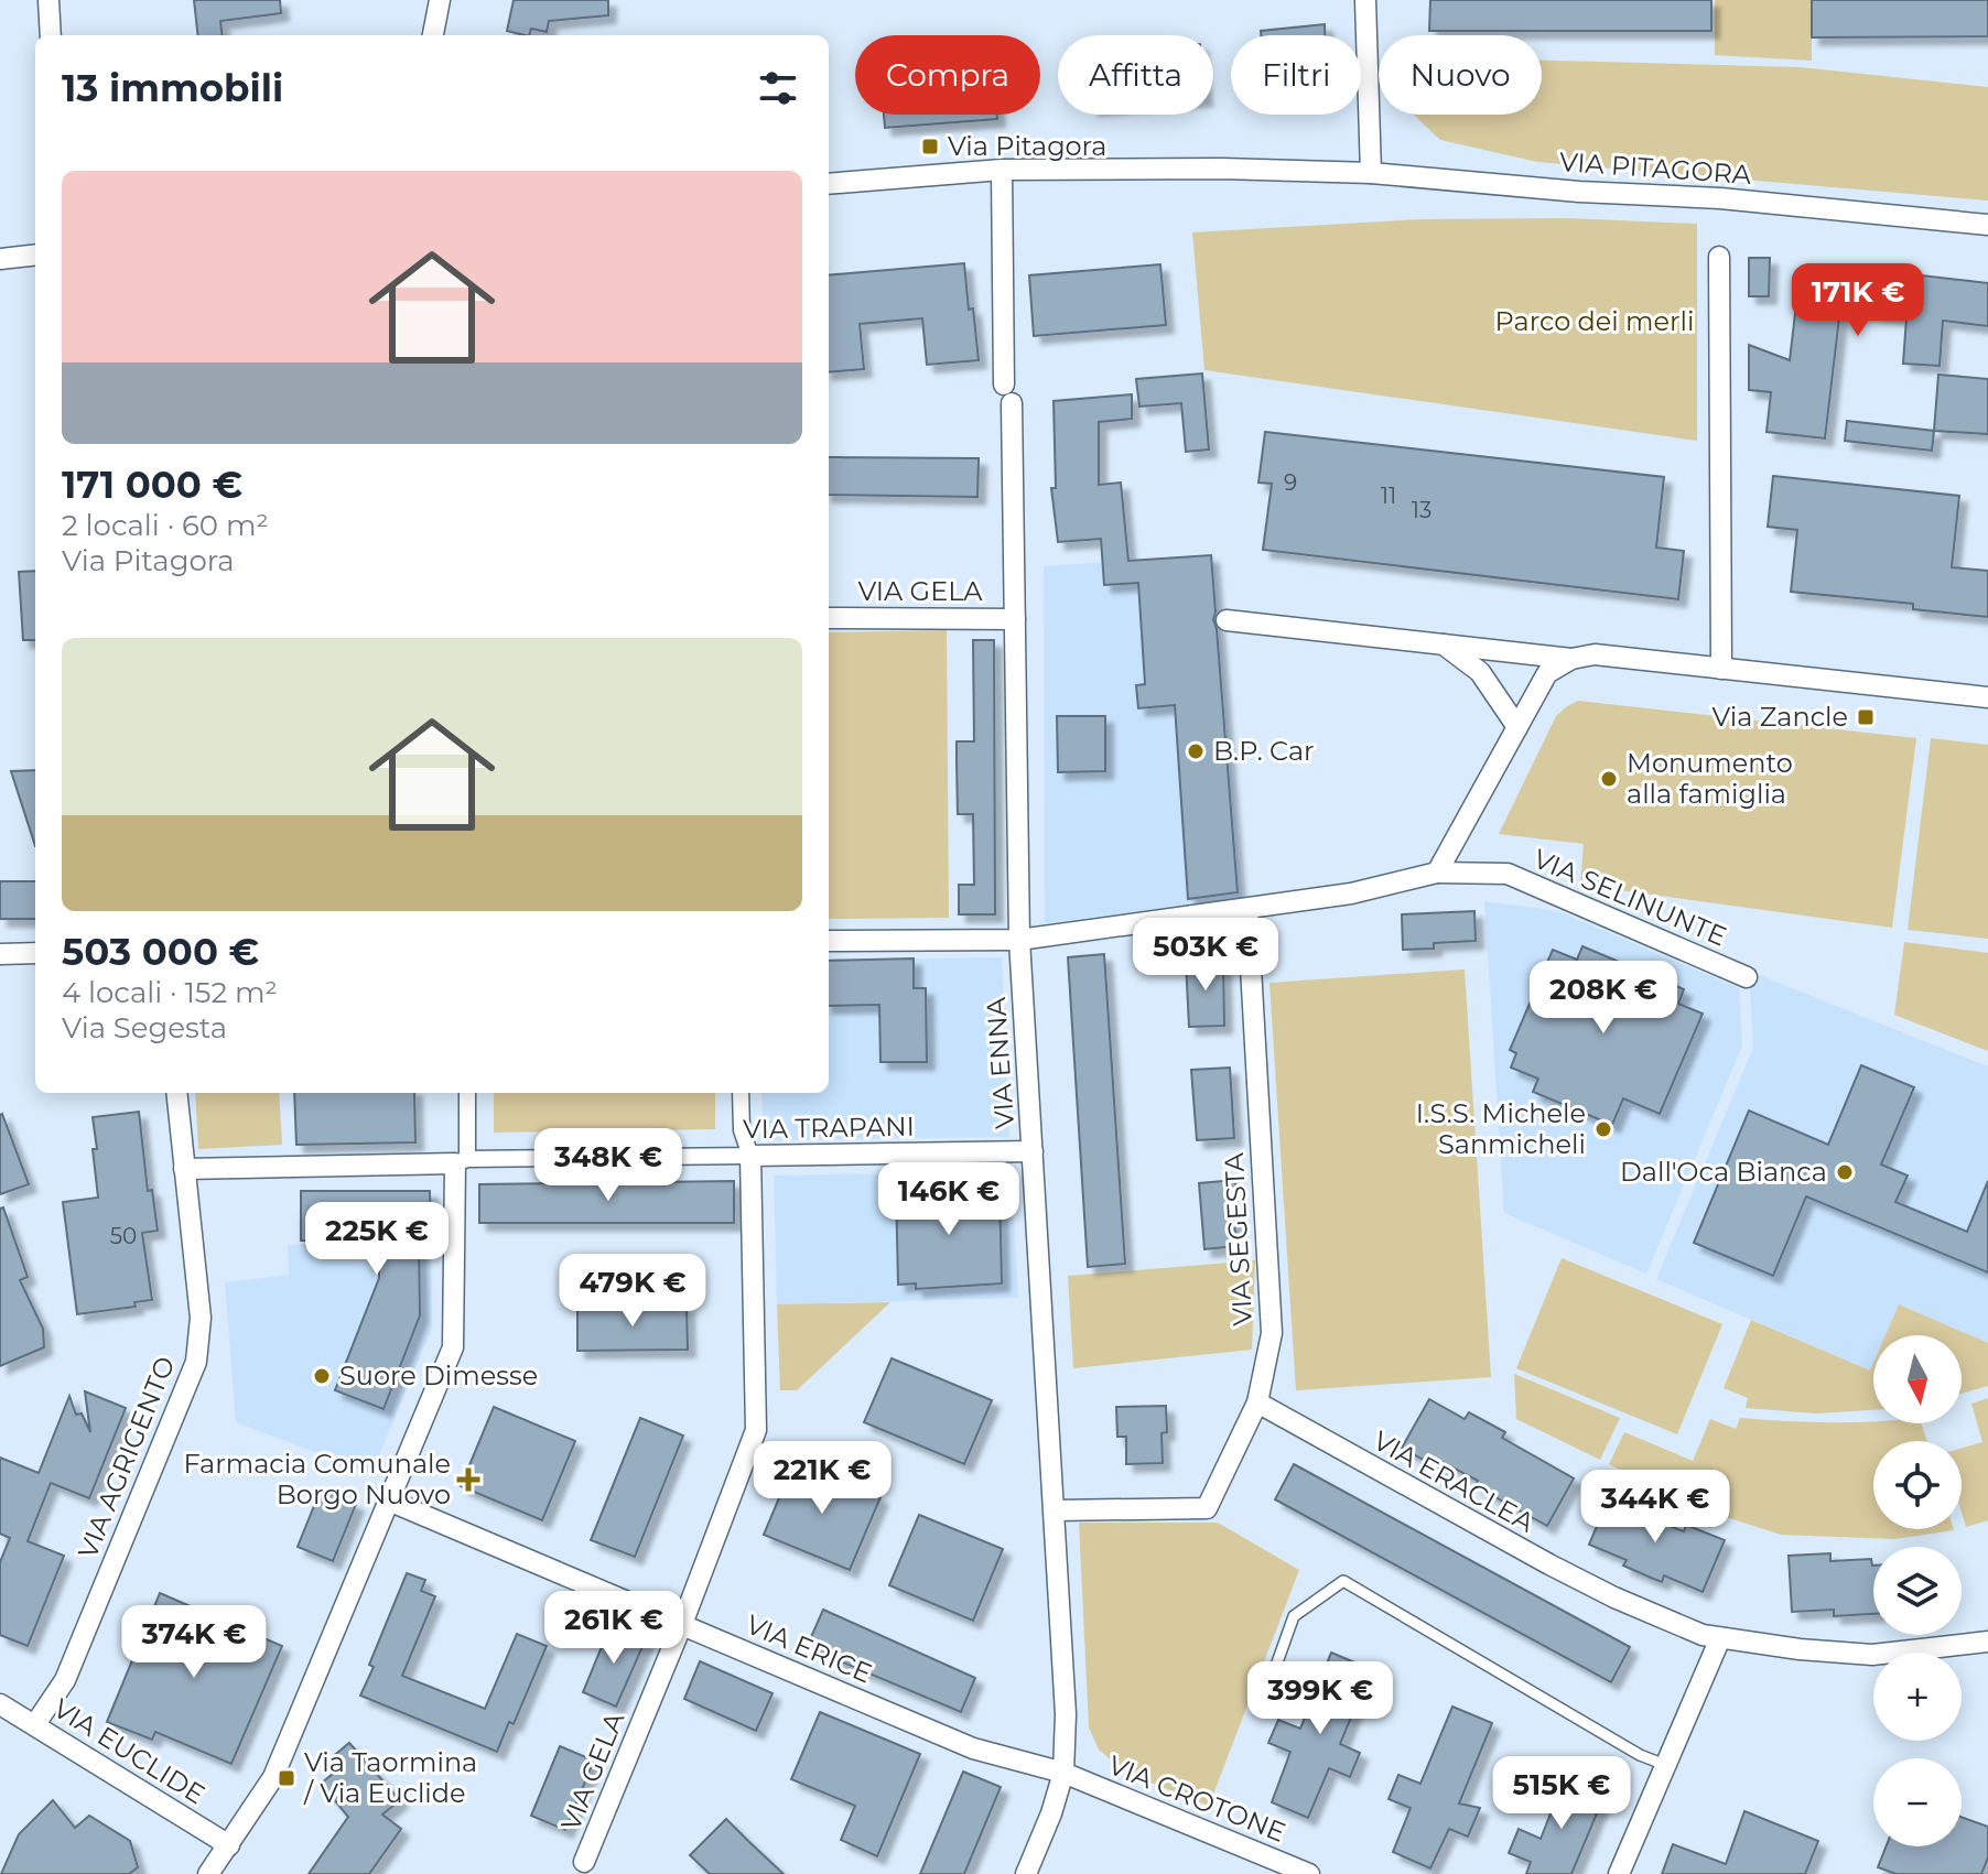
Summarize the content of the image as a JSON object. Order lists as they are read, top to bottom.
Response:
{
  "streets": {
    "street": [
      "VIA PITAGORA",
      "VIA GELA",
      "VIA SELINUNTE",
      "VIA ENNA",
      "VIA TRAPANI",
      "VIA SEGESTA",
      "VIA AGRIGENTO",
      "VIA ERACLEA",
      "VIA ERICE",
      "VIA EUCLIDE",
      "VIA CROTONE"
    ]
  },
  "crossings": [
    ["VIA PITAGORA", "VIA ENNA"],
    ["VIA GELA", "VIA ENNA"],
    ["VIA GELA", "VIA TRAPANI"],
    ["VIA GELA", "VIA ERICE"],
    ["VIA SELINUNTE", "VIA ENNA"],
    ["VIA SELINUNTE", "VIA SEGESTA"],
    ["VIA ENNA", "VIA TRAPANI"],
    ["VIA ENNA", "VIA SEGESTA"],
    ["VIA ENNA", "VIA ERICE"],
    ["VIA ENNA", "VIA CROTONE"],
    ["VIA TRAPANI", "VIA AGRIGENTO"],
    ["VIA SEGESTA", "VIA ERACLEA"],
    ["VIA AGRIGENTO", "VIA EUCLIDE"],
    ["VIA ERICE", "VIA CROTONE"]
  ],
  "parks": ["Parco dei merli"],
  "places": {
    "transit": ["Via Pitagora", "Via Zancle", "Via Taormina / Via Euclide"],
    "other": [
      "B.P. Car",
      "Monumento alla famiglia",
      "I.S.S. Michele Sanmicheli",
      "Dall'Oca Bianca",
      "Suore Dimesse"
    ],
    "health": ["Farmacia Comunale Borgo Nuovo"]
  },
  "house_numbers": [
    "9",
    "11",
    "13",
    "50"
  ],
  "north": "bottom",
  "page": {
    "chip": [
      "Compra",
      "Affitta",
      "Filtri",
      "Nuovo"
    ],
    "heading": "13 immobili",
    "list": [
      {
        "name": "171 000 €",
        "note": "2 locali · 60 m² · Via Pitagora"
      },
      {
        "name": "503 000 €",
        "note": "4 locali · 152 m² · Via Segesta"
      }
    ],
    "price": [
      "171K €",
      "503K €",
      "208K €",
      "348K €",
      "146K €",
      "225K €",
      "479K €",
      "221K €",
      "344K €",
      "261K €",
      "374K €",
      "399K €",
      "515K €"
    ],
    "map_buttons": ["+", "−"]
  }
}
